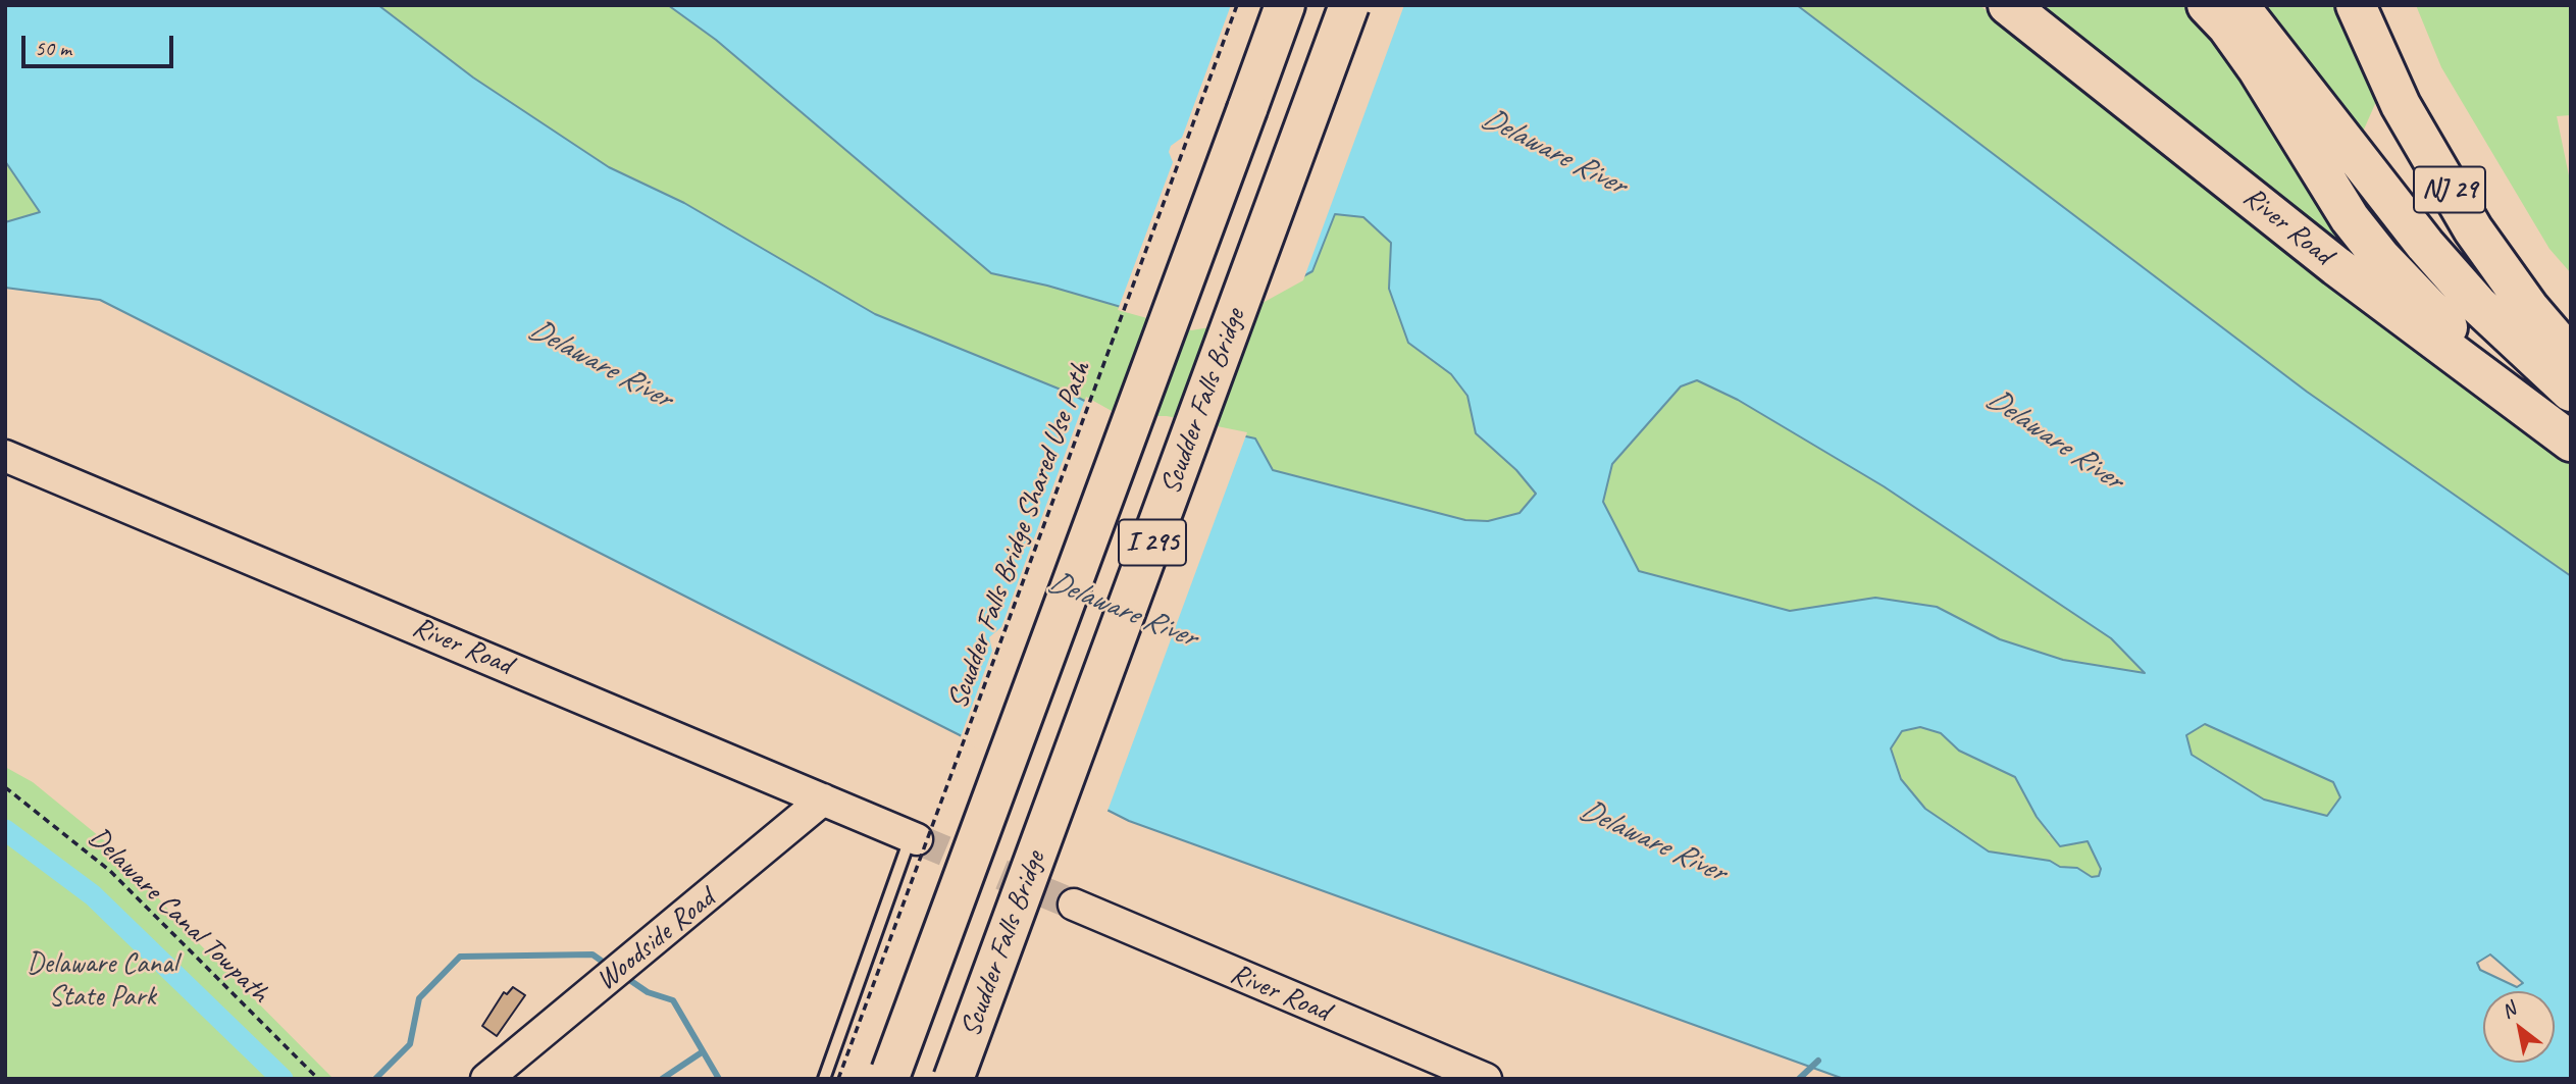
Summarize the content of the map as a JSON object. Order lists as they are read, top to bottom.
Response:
{
  "streets": {
    "highway": [
      "NJ 29",
      "River Road",
      "Scudder Falls Bridge",
      "I 295"
    ],
    "main road": ["Woodside Road"],
    "path": ["Scudder Falls Bridge Shared Use Path", "Delaware Canal Towpath"]
  },
  "crossings": [
    ["River Road", "Woodside Road"]
  ],
  "water": ["Delaware River"],
  "parks": ["Delaware Canal State Park"],
  "scale_bar": "50 m",
  "north": "top left"
}
